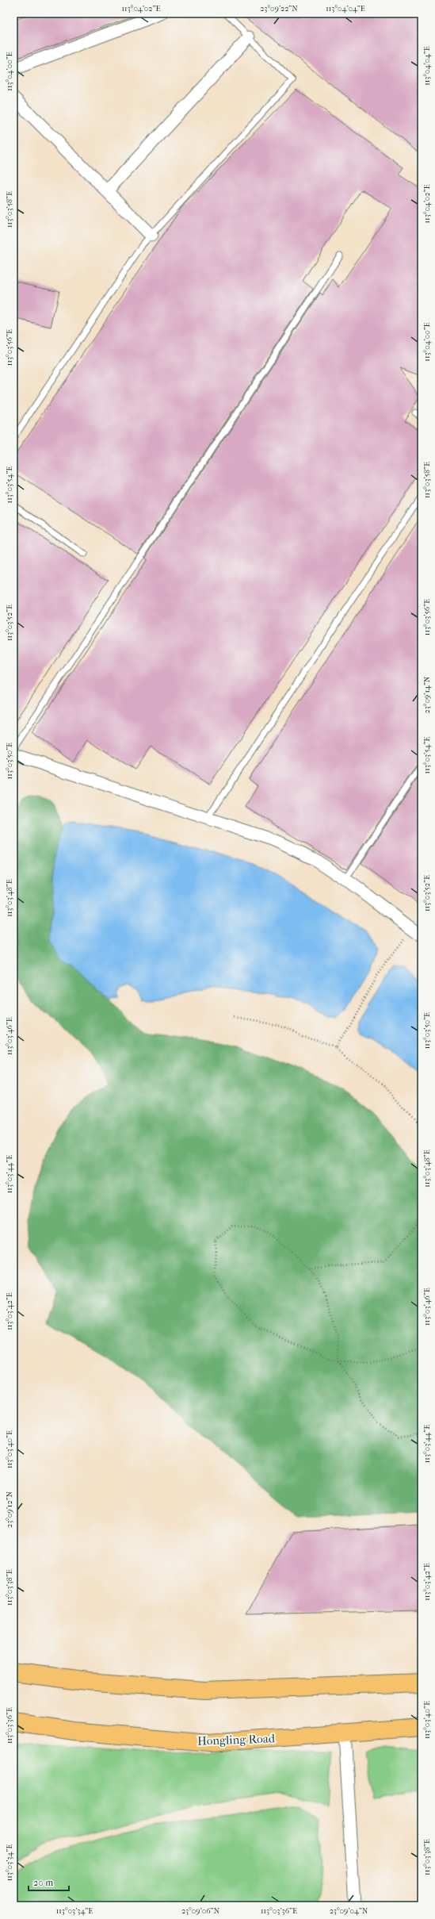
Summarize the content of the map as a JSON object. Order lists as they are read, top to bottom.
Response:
{
  "streets": {
    "main road": ["Hongling Road"]
  },
  "scale_bar": "20 m",
  "coordinates": [
    "113°04'02\"E",
    "23°09'22\"N",
    "113°04'04\"E",
    "113°04'00\"E",
    "113°03'58\"E",
    "113°03'56\"E",
    "113°03'54\"E",
    "113°03'52\"E",
    "23°09'14\"N",
    "113°03'50\"E",
    "113°03'48\"E",
    "113°03'46\"E",
    "113°03'44\"E",
    "113°03'42\"E",
    "113°03'40\"E",
    "23°09'12\"N",
    "113°03'38\"E",
    "113°03'36\"E",
    "113°03'34\"E",
    "23°09'06\"N",
    "23°09'04\"N"
  ]
}
